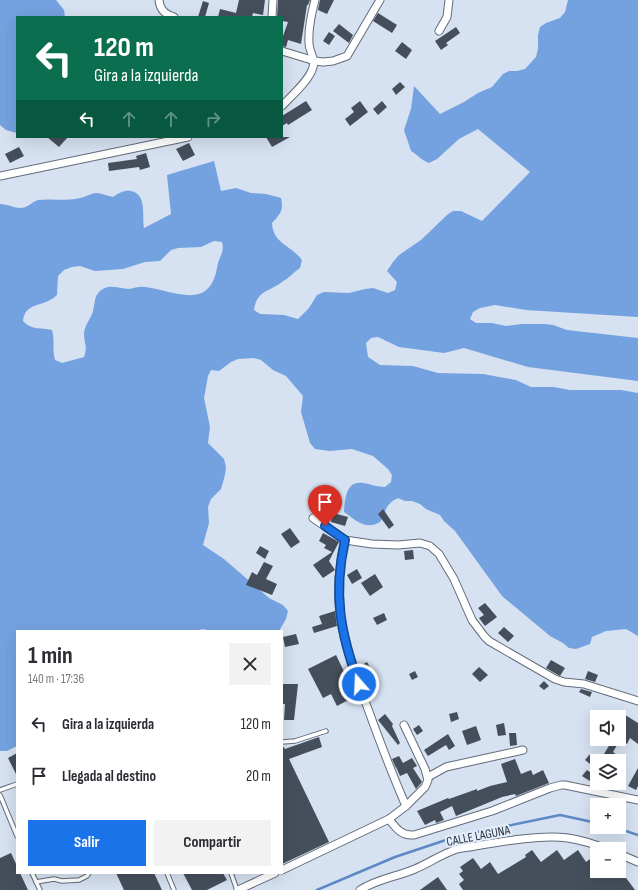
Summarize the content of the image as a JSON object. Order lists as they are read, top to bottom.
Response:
{
  "streets": {
    "street": ["CALLE LAGUNA"]
  },
  "page": {
    "turn": ["120 m", "Gira a la izquierda"],
    "heading": ["1 min", "140 m · 17:36"],
    "list": [
      {
        "name": "Gira a la izquierda",
        "value": "120 m"
      },
      {
        "name": "Llegada al destino",
        "value": "20 m"
      }
    ],
    "map_buttons": ["+", "−"],
    "buttons": ["Salir", "Compartir"]
  }
}
